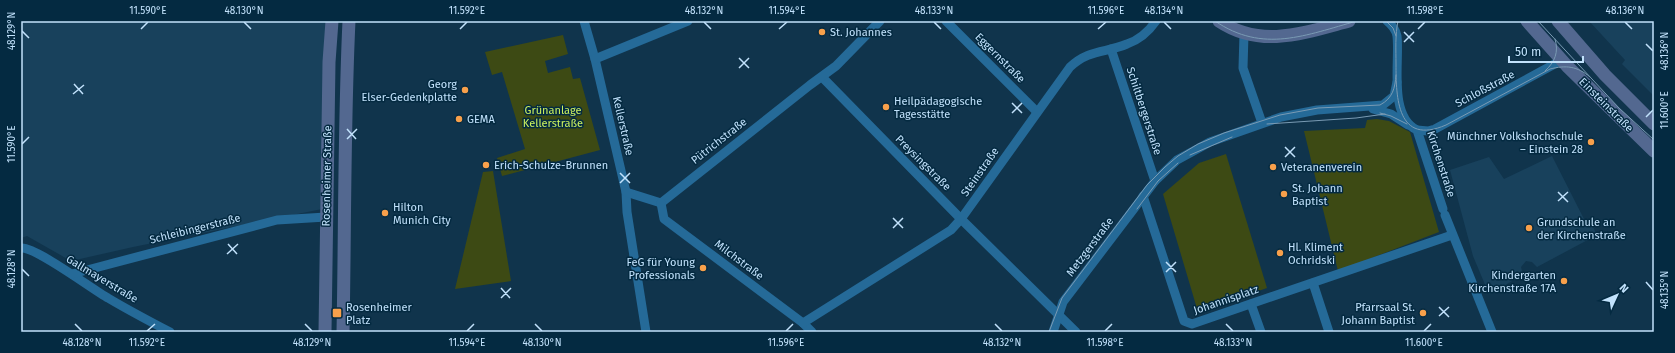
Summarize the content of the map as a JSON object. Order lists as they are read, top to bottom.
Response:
{
  "streets": {
    "main road": ["Einsteinstraße", "Rosenheimer Straße"],
    "street": [
      "Eggernstraße",
      "Schloßstraße",
      "Schiltbergerstraße",
      "Kellerstraße",
      "Pütrichstraße",
      "Preysingstraße",
      "Kirchenstraße",
      "Steinstraße",
      "Schleibingerstraße",
      "Metzgerstraße",
      "Milchstraße",
      "Gallmayerstraße",
      "Johannisplatz"
    ]
  },
  "crossings": [
    ["Eggernstraße", "Steinstraße"],
    ["Schloßstraße", "Einsteinstraße"],
    ["Schloßstraße", "Kirchenstraße"],
    ["Schiltbergerstraße", "Steinstraße"],
    ["Pütrichstraße", "Preysingstraße"],
    ["Pütrichstraße", "Milchstraße"],
    ["Preysingstraße", "Steinstraße"],
    ["Preysingstraße", "Metzgerstraße"],
    ["Kirchenstraße", "Johannisplatz"],
    ["Steinstraße", "Milchstraße"],
    ["Rosenheimer Straße", "Schleibingerstraße"],
    ["Schleibingerstraße", "Gallmayerstraße"],
    ["Metzgerstraße", "Johannisplatz"]
  ],
  "parks": ["Grünanlage Kellerstraße"],
  "places": {
    "other": [
      "St. Johannes",
      "Georg Elser-Gedenkplatte",
      "Heilpädagogische Tagesstätte",
      "GEMA",
      "Münchner Volkshochschule – Einstein 28",
      "Erich-Schulze-Brunnen",
      "Veteranenverein",
      "St. Johann Baptist",
      "Hilton Munich City",
      "Grundschule an der Kirchenstraße",
      "Hl. Kliment Ochridski",
      "FeG für Young Professionals",
      "Kindergarten Kirchenstraße 17A",
      "Pfarrsaal St. Johann Baptist"
    ],
    "transit": ["Rosenheimer Platz"]
  },
  "scale_bar": "50 m",
  "north": "top right",
  "coordinates": [
    "11.590°E",
    "48.130°N",
    "11.592°E",
    "48.132°N",
    "11.594°E",
    "48.133°N",
    "11.596°E",
    "48.134°N",
    "11.598°E",
    "48.136°N",
    "48.129°N",
    "11.600°E",
    "48.128°N",
    "48.135°N"
  ]
}
